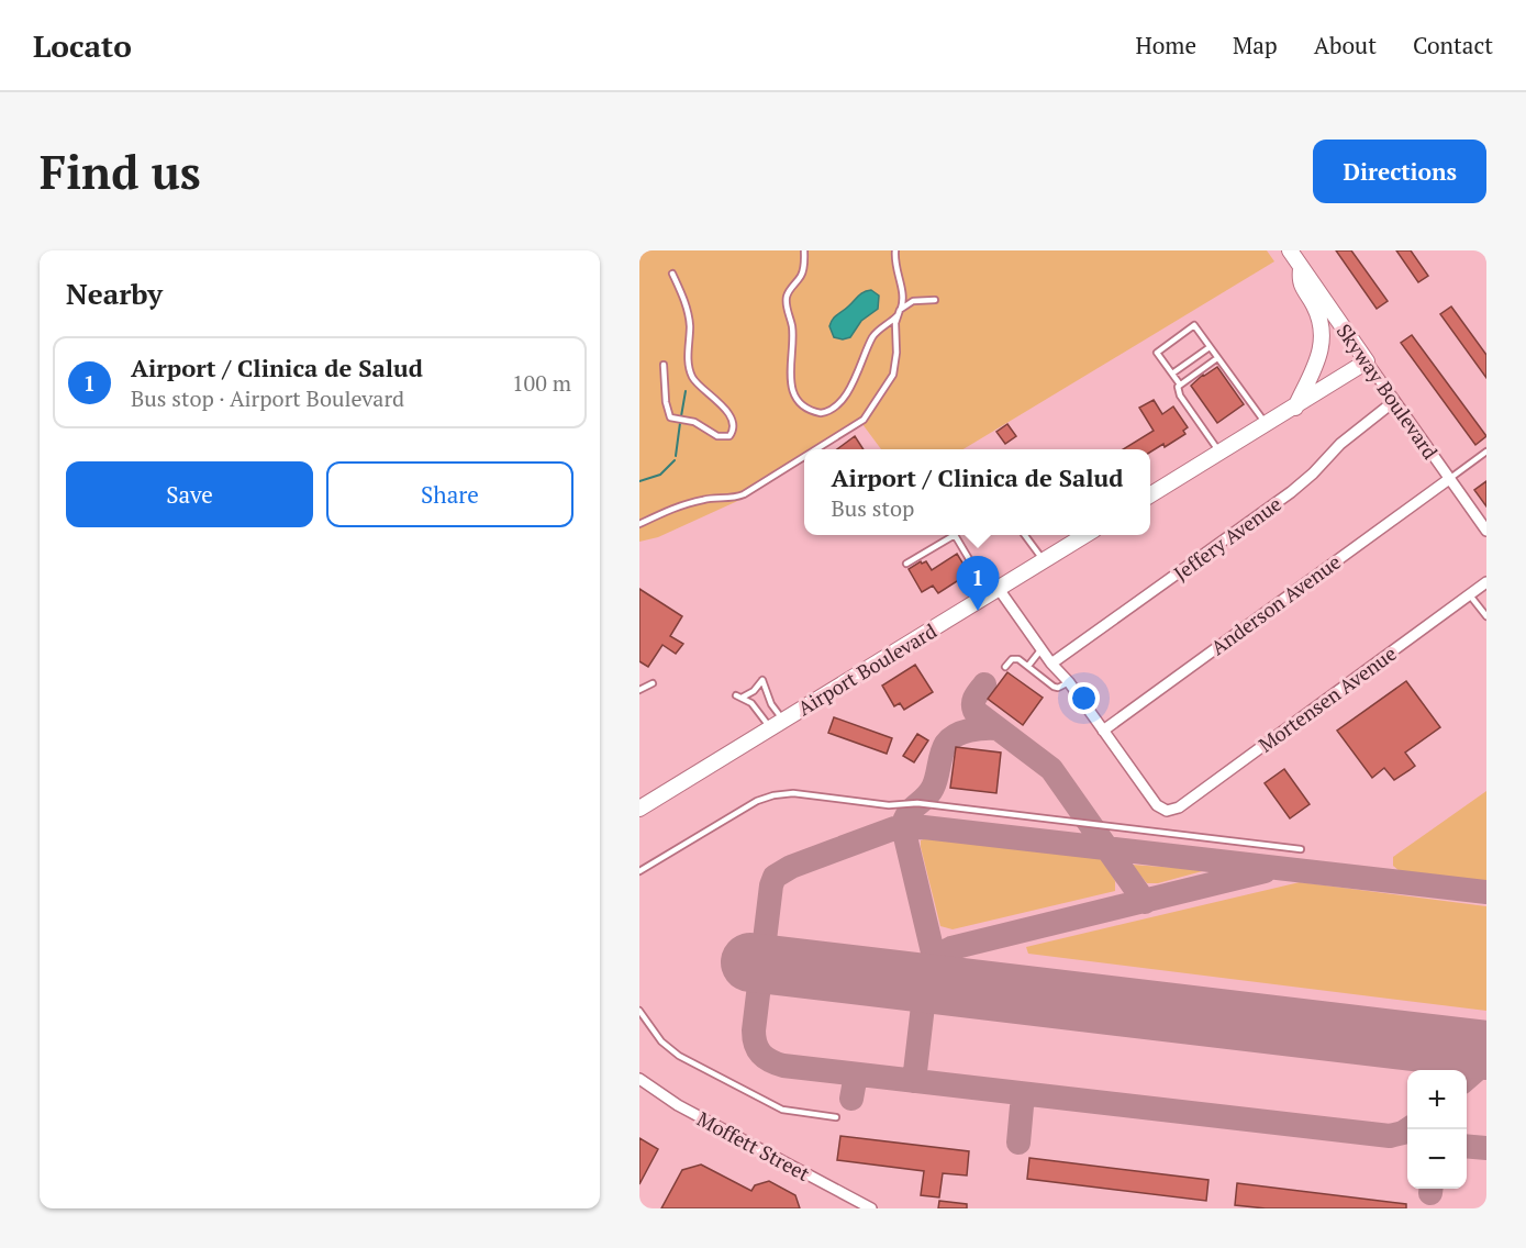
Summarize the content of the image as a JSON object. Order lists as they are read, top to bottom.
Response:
{
  "streets": {
    "main road": ["Skyway Boulevard", "Airport Boulevard"],
    "street": [
      "Jeffery Avenue",
      "Anderson Avenue",
      "Mortensen Avenue",
      "Moffett Street"
    ]
  },
  "crossings": [
    ["Skyway Boulevard", "Jeffery Avenue"],
    ["Skyway Boulevard", "Anderson Avenue"],
    ["Anderson Avenue", "Mortensen Avenue"]
  ],
  "page": {
    "header": "Locato",
    "nav": [
      "Home",
      "Map",
      "About",
      "Contact"
    ],
    "buttons": [
      "Directions",
      ["Save", "Share"]
    ],
    "title": "Find us",
    "heading": "Nearby",
    "list": [
      {
        "mark": "1",
        "name": "Airport / Clinica de Salud",
        "note": "Bus stop · Airport Boulevard",
        "value": "100 m"
      }
    ],
    "popup": ["Airport / Clinica de Salud", "Bus stop"],
    "pins": "1",
    "map_buttons": ["+", "−"]
  }
}
